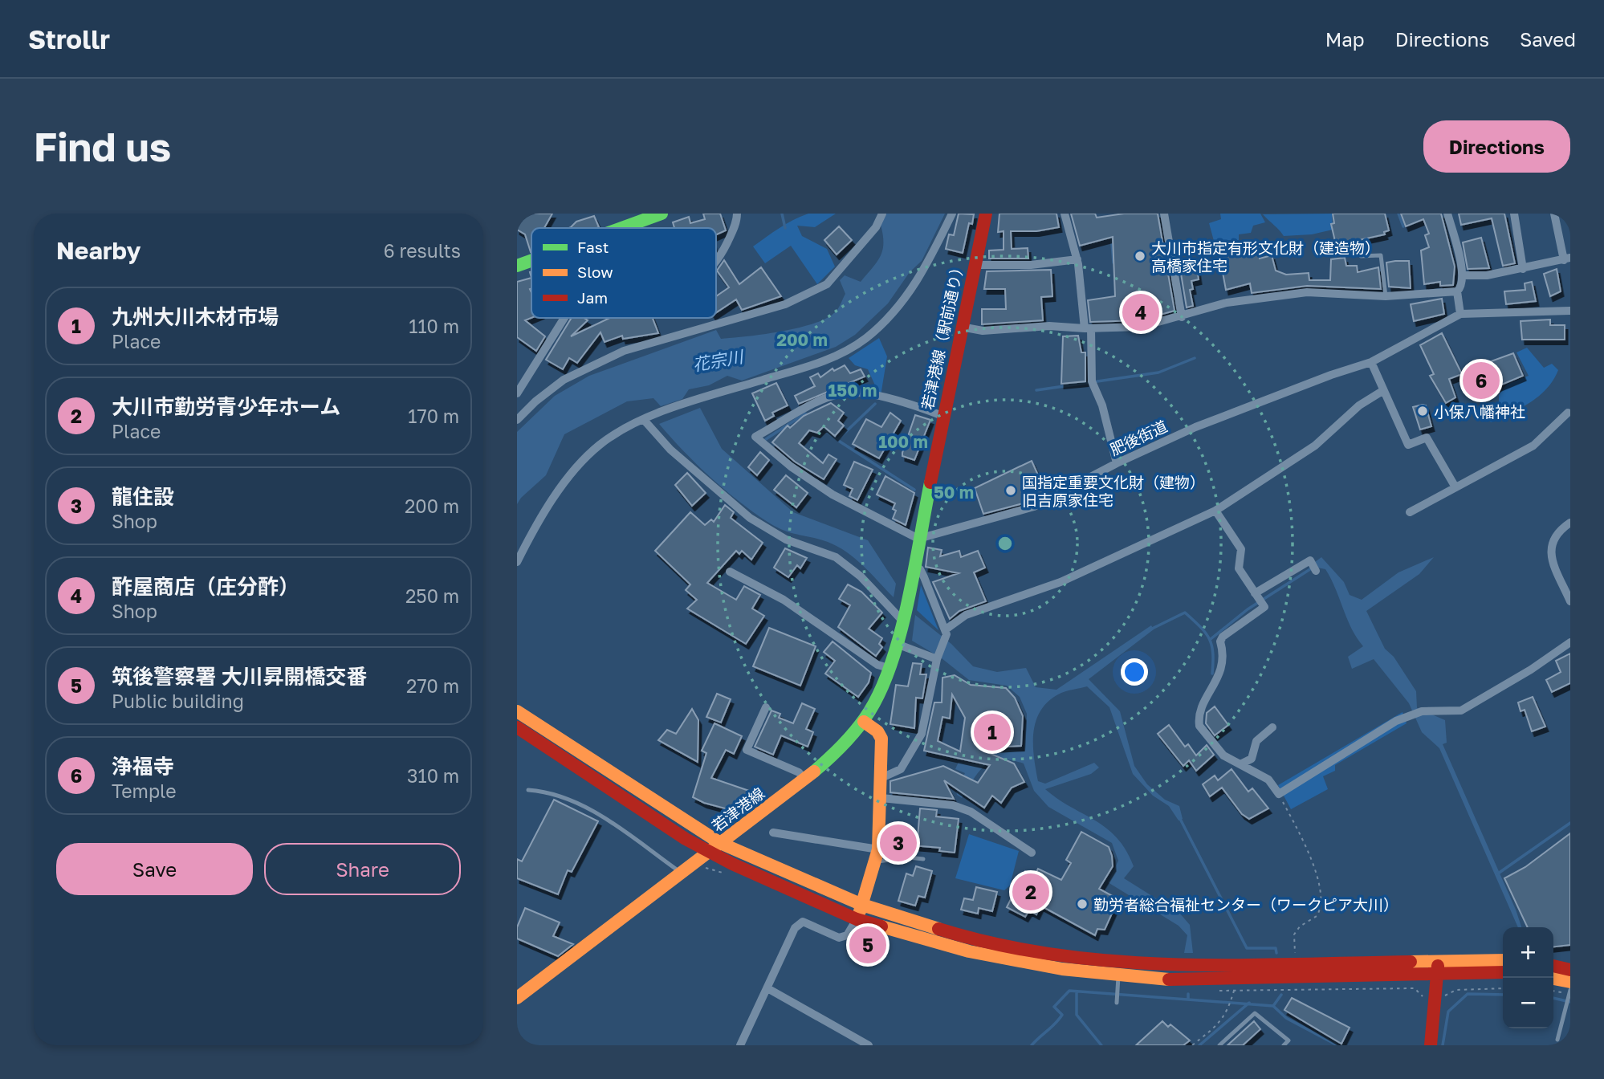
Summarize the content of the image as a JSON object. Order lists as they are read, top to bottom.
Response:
{
  "streets": {
    "street": ["若津港線（駅前通り）", "肥後街道", "若津港線"]
  },
  "crossings": [
    ["若津港線（駅前通り）", "肥後街道"],
    ["若津港線（駅前通り）", "若津港線"]
  ],
  "water": ["花宗川"],
  "places": [
    "大川市指定有形文化財（建造物） 高橋家住宅",
    "小保八幡神社",
    "国指定重要文化財（建物） 旧吉原家住宅",
    "勤労者総合福祉センター（ワークピア大川）"
  ],
  "legend": ["Fast", "Slow", "Jam"],
  "page": {
    "header": "Strollr",
    "nav": ["Map", "Directions", "Saved"],
    "buttons": [
      "Directions",
      ["Save", "Share"]
    ],
    "title": "Find us",
    "heading": ["Nearby", "6 results"],
    "list": [
      {
        "mark": "1",
        "name": "九州大川木材市場",
        "note": "Place",
        "value": "110 m"
      },
      {
        "mark": "2",
        "name": "大川市勤労青少年ホーム",
        "note": "Place",
        "value": "170 m"
      },
      {
        "mark": "3",
        "name": "龍住設",
        "note": "Shop",
        "value": "200 m"
      },
      {
        "mark": "4",
        "name": "酢屋商店（庄分酢）",
        "note": "Shop",
        "value": "250 m"
      },
      {
        "mark": "5",
        "name": "筑後警察署 大川昇開橋交番",
        "note": "Public building",
        "value": "270 m"
      },
      {
        "mark": "6",
        "name": "浄福寺",
        "note": "Temple",
        "value": "310 m"
      }
    ],
    "pins": [
      "4",
      "6",
      "1",
      "3",
      "2",
      "5"
    ],
    "map_buttons": ["+", "−"]
  },
  "rings": [
    "200 m",
    "150 m",
    "100 m",
    "50 m"
  ]
}
